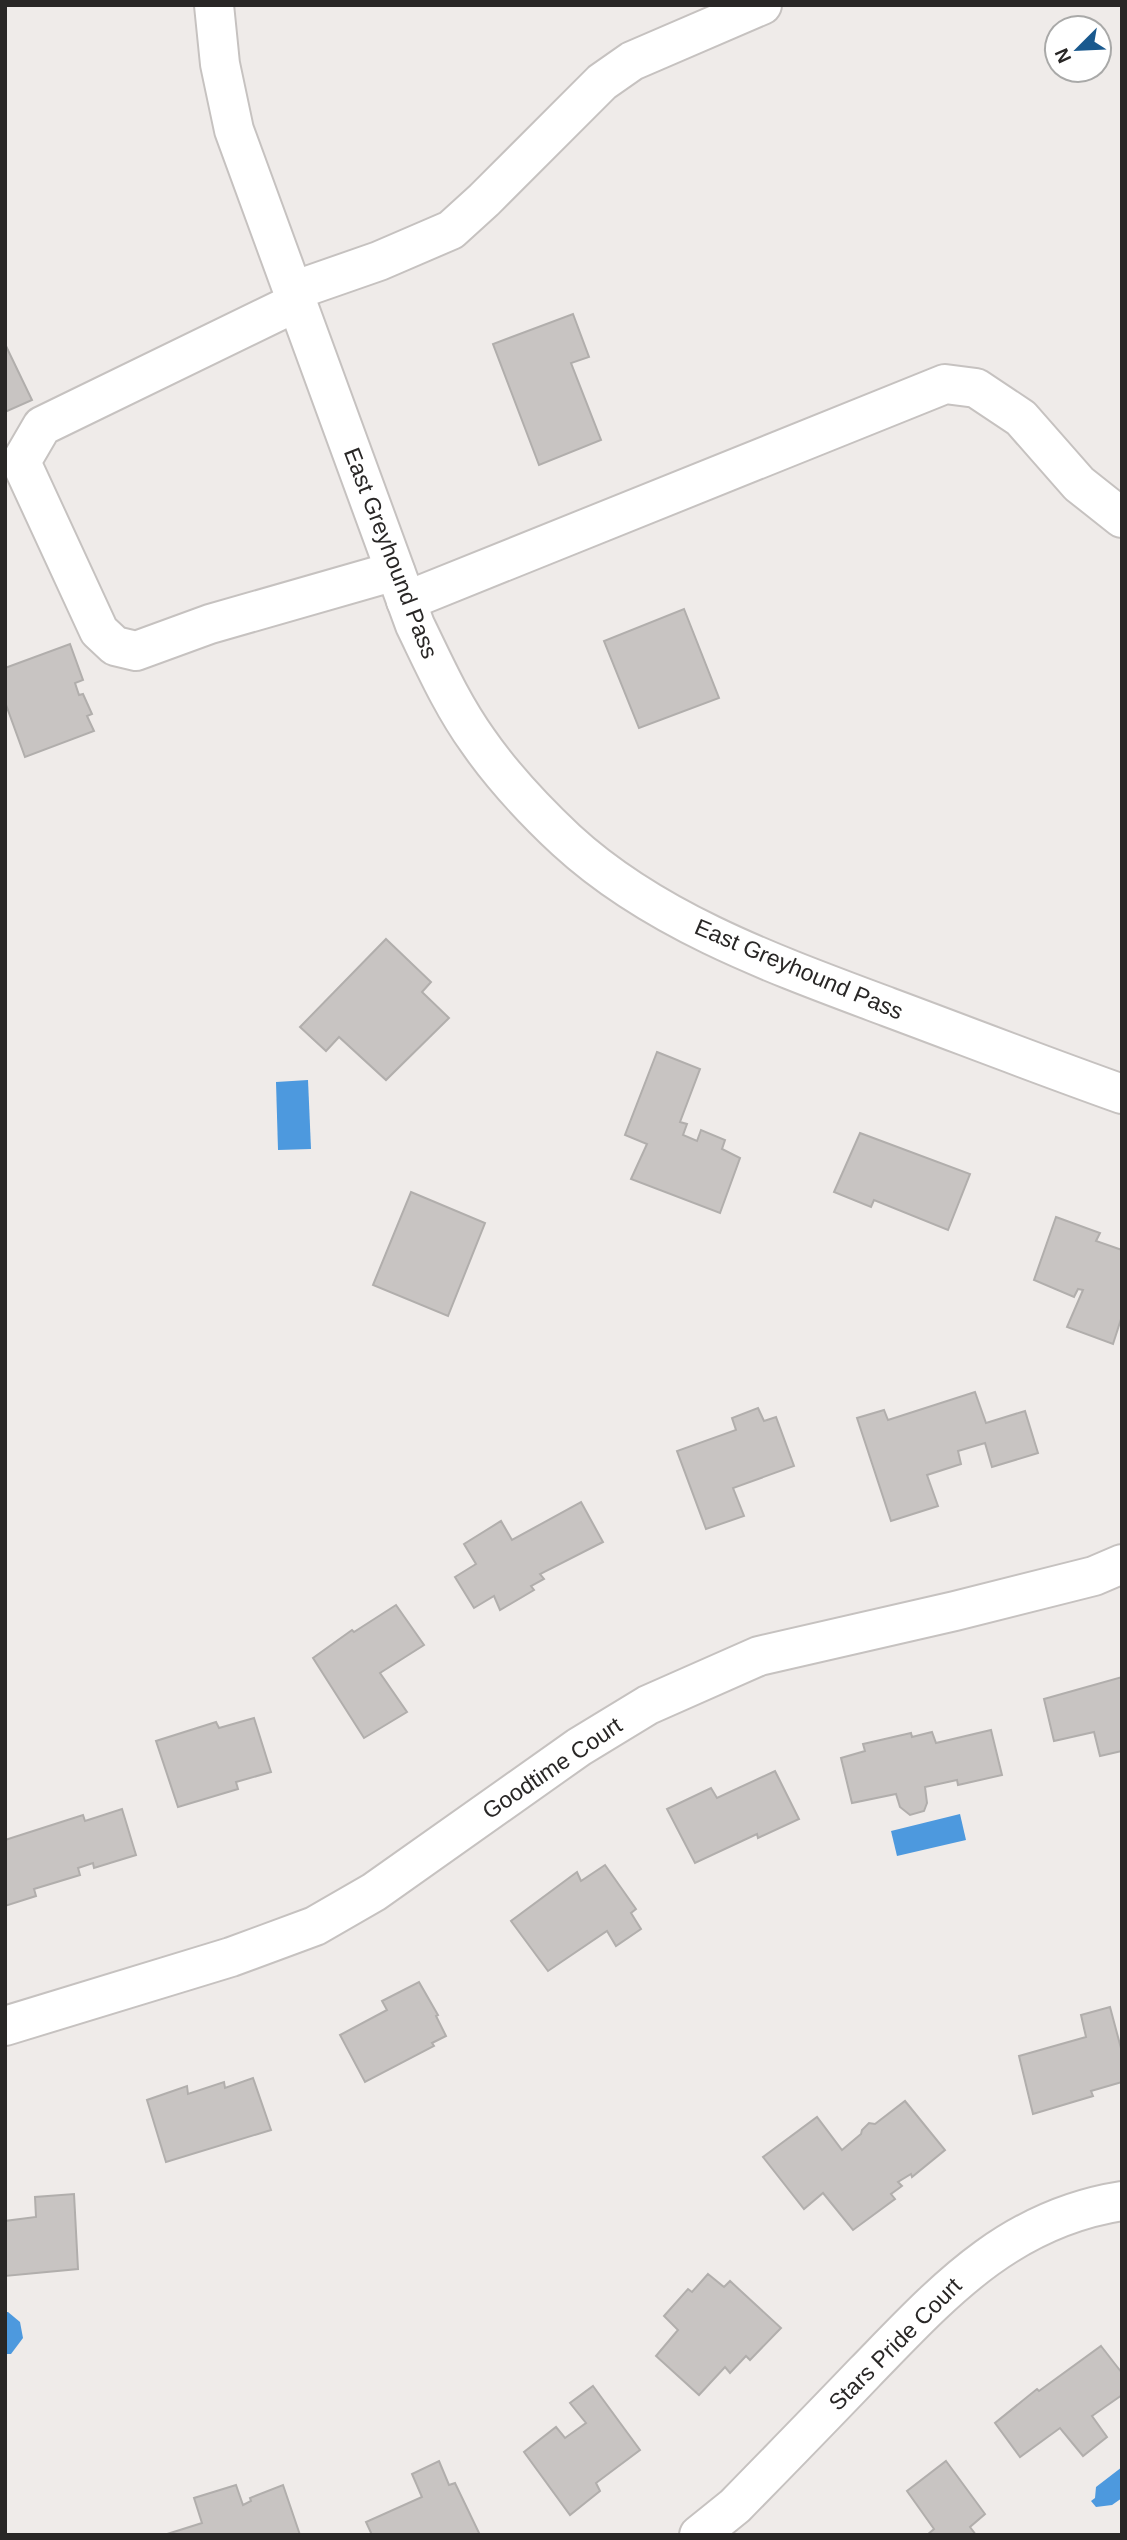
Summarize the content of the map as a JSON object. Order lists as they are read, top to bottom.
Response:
{
  "streets": {
    "street": ["East Greyhound Pass", "Goodtime Court", "Stars Pride Court"]
  },
  "north": "bottom left"
}
